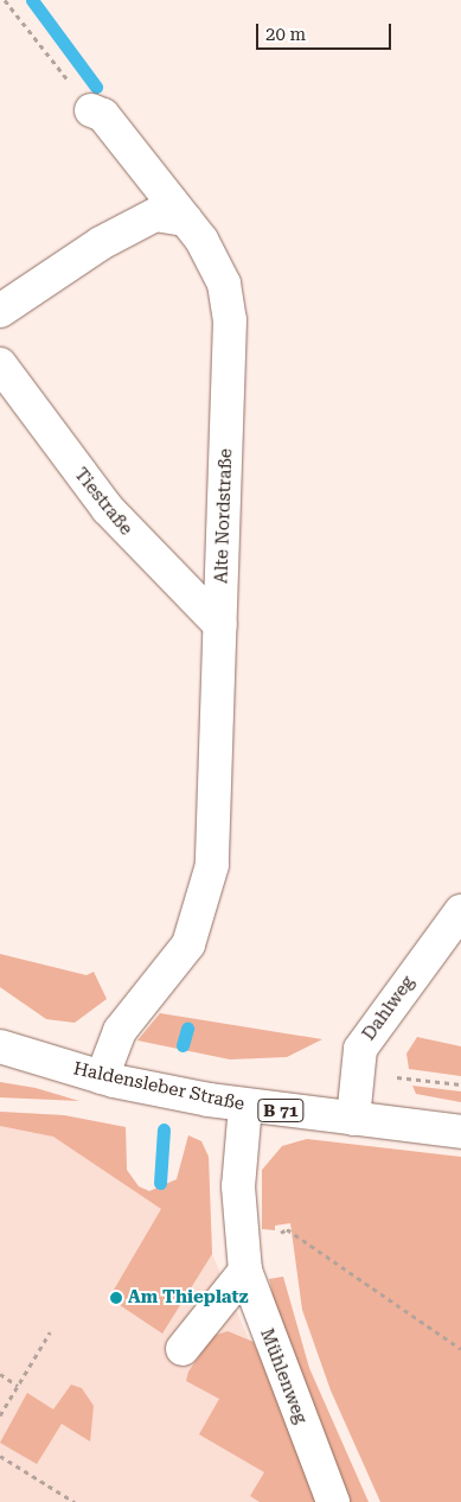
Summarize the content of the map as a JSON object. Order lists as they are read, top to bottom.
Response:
{
  "streets": {
    "street": [
      "Tiestraße",
      "Alte Nordstraße",
      "Dahlweg",
      "Haldensleber Straße",
      "B 71",
      "Mühlenweg"
    ]
  },
  "crossings": [
    ["Tiestraße", "Alte Nordstraße"],
    ["Alte Nordstraße", "Haldensleber Straße"],
    ["Dahlweg", "Haldensleber Straße"],
    ["Haldensleber Straße", "Mühlenweg"]
  ],
  "places": ["Am Thieplatz"],
  "scale_bar": "20 m"
}
